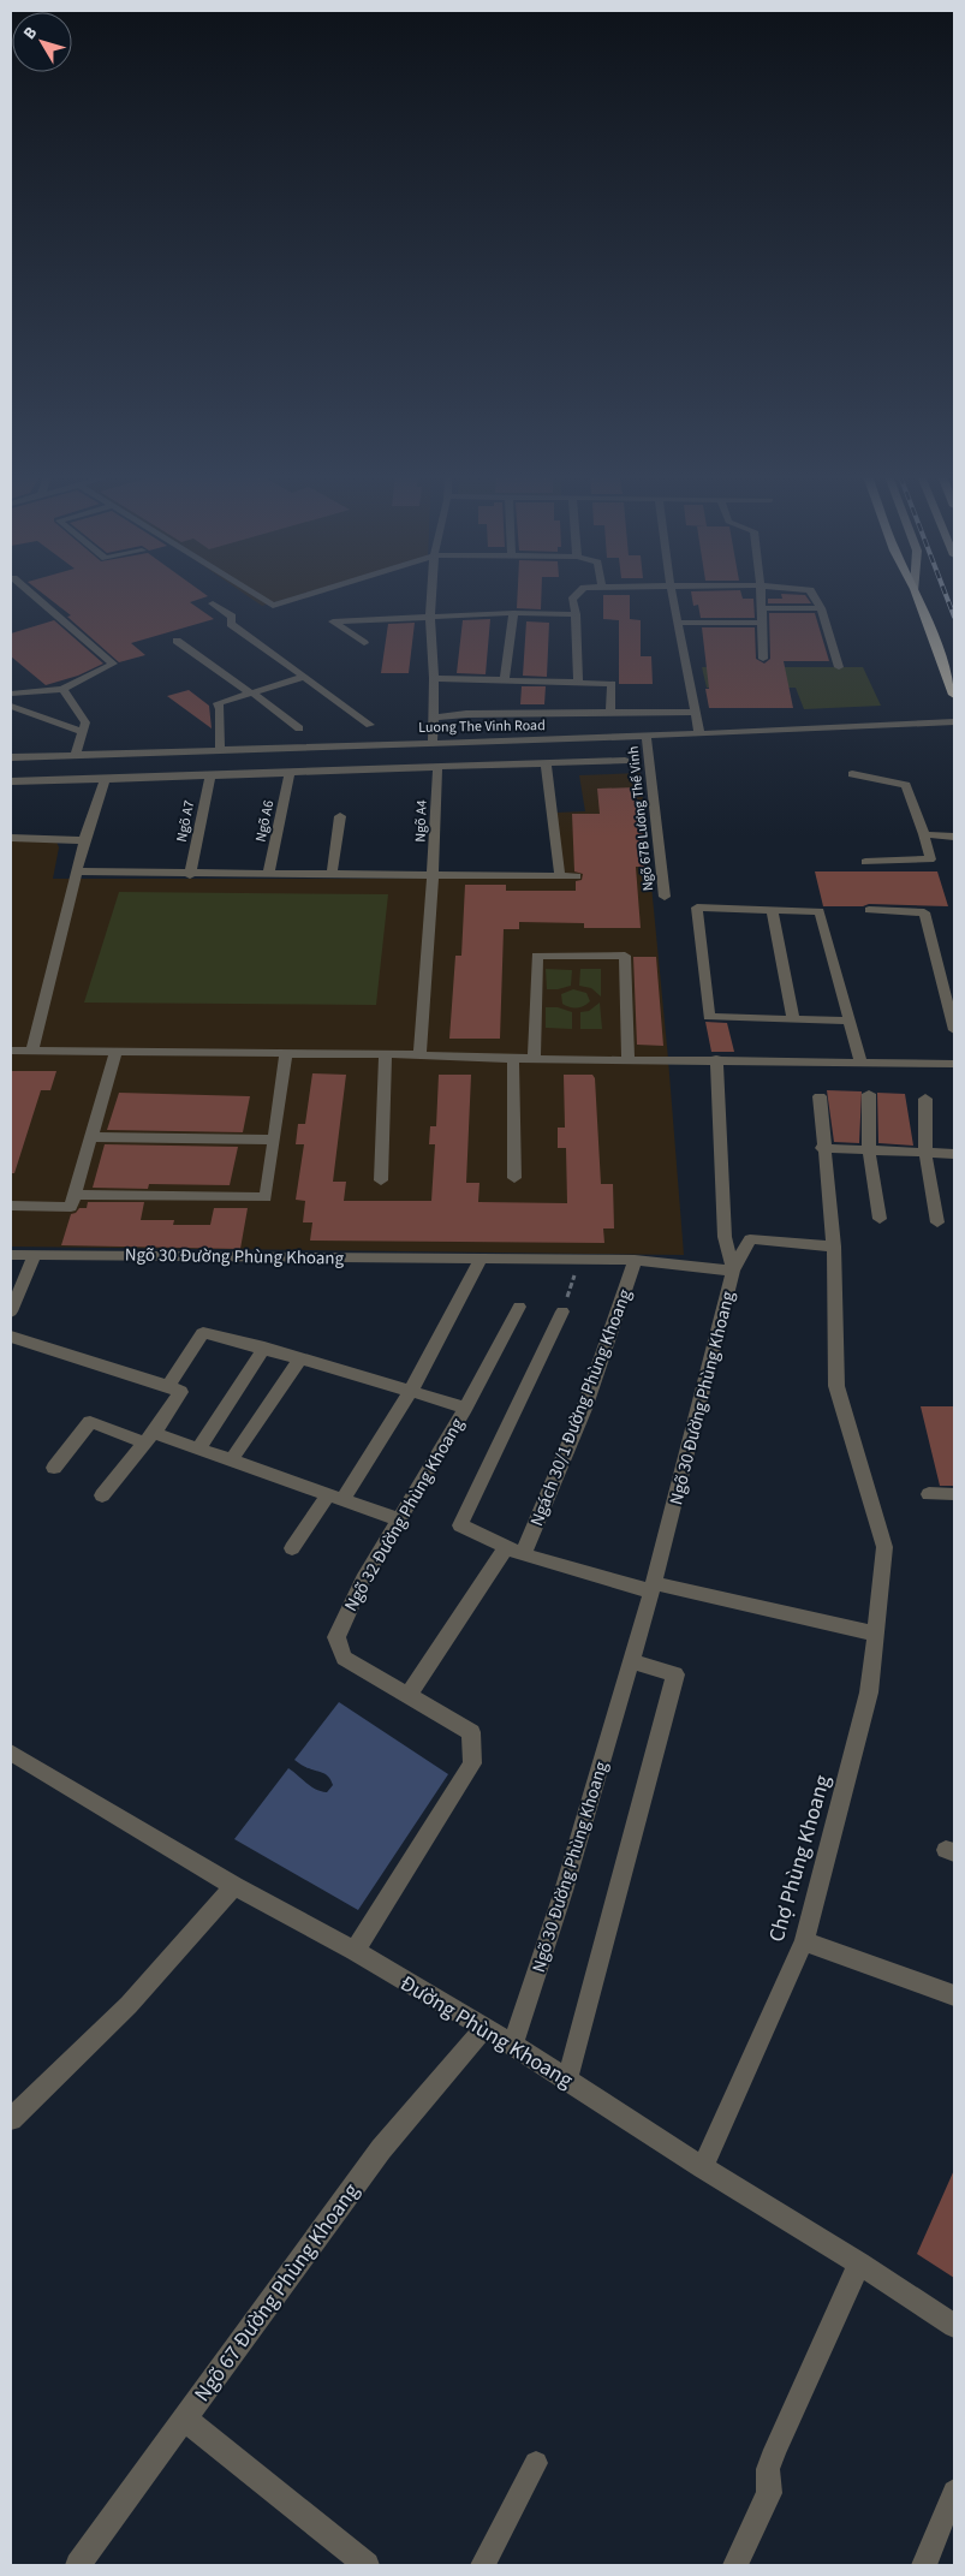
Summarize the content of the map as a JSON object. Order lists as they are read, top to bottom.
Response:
{
  "streets": {
    "street": [
      "Luong The Vinh Road",
      "Ngõ 67B Lương Thế Vinh",
      "Ngõ A7",
      "Ngõ A6",
      "Ngõ A4",
      "Ngõ 30 Đường Phùng Khoang",
      "Ngách 30/1 Đường Phùng Khoang",
      "Ngõ 32 Đường Phùng Khoang",
      "Chợ Phùng Khoang",
      "Đường Phùng Khoang",
      "Ngõ 67 Đường Phùng Khoang"
    ]
  },
  "crossings": [
    ["Luong The Vinh Road", "Ngõ 67B Lương Thế Vinh"],
    ["Ngõ 30 Đường Phùng Khoang", "Ngách 30/1 Đường Phùng Khoang"],
    ["Ngõ 30 Đường Phùng Khoang", "Đường Phùng Khoang"],
    ["Ngách 30/1 Đường Phùng Khoang", "Ngõ 32 Đường Phùng Khoang"],
    ["Ngõ 32 Đường Phùng Khoang", "Đường Phùng Khoang"],
    ["Chợ Phùng Khoang", "Đường Phùng Khoang"],
    ["Đường Phùng Khoang", "Ngõ 67 Đường Phùng Khoang"]
  ],
  "north": "top left"
}
